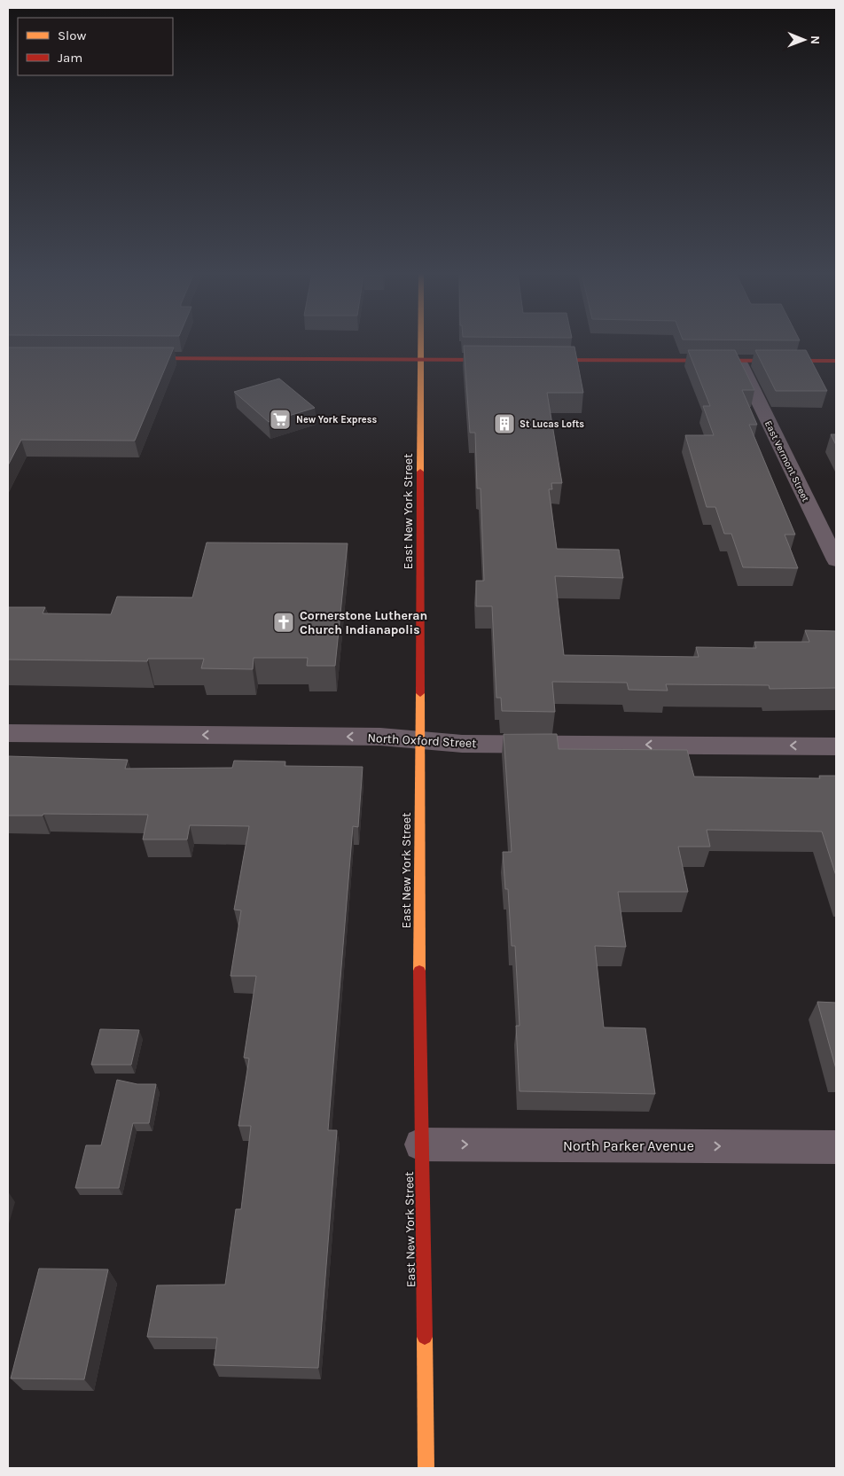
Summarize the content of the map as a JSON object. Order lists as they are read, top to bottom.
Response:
{
  "streets": {
    "main road": ["East New York Street"],
    "street": ["East Vermont Street", "North Oxford Street", "North Parker Avenue"]
  },
  "crossings": [
    ["East New York Street", "North Oxford Street"],
    ["East New York Street", "North Parker Avenue"]
  ],
  "one_way": ["North Oxford Street", "North Parker Avenue"],
  "places": {
    "supermarket": ["New York Express"],
    "building": ["St Lucas Lofts"],
    "church": ["Cornerstone Lutheran Church Indianapolis"]
  },
  "legend": ["Slow", "Jam"],
  "north": "right"
}
